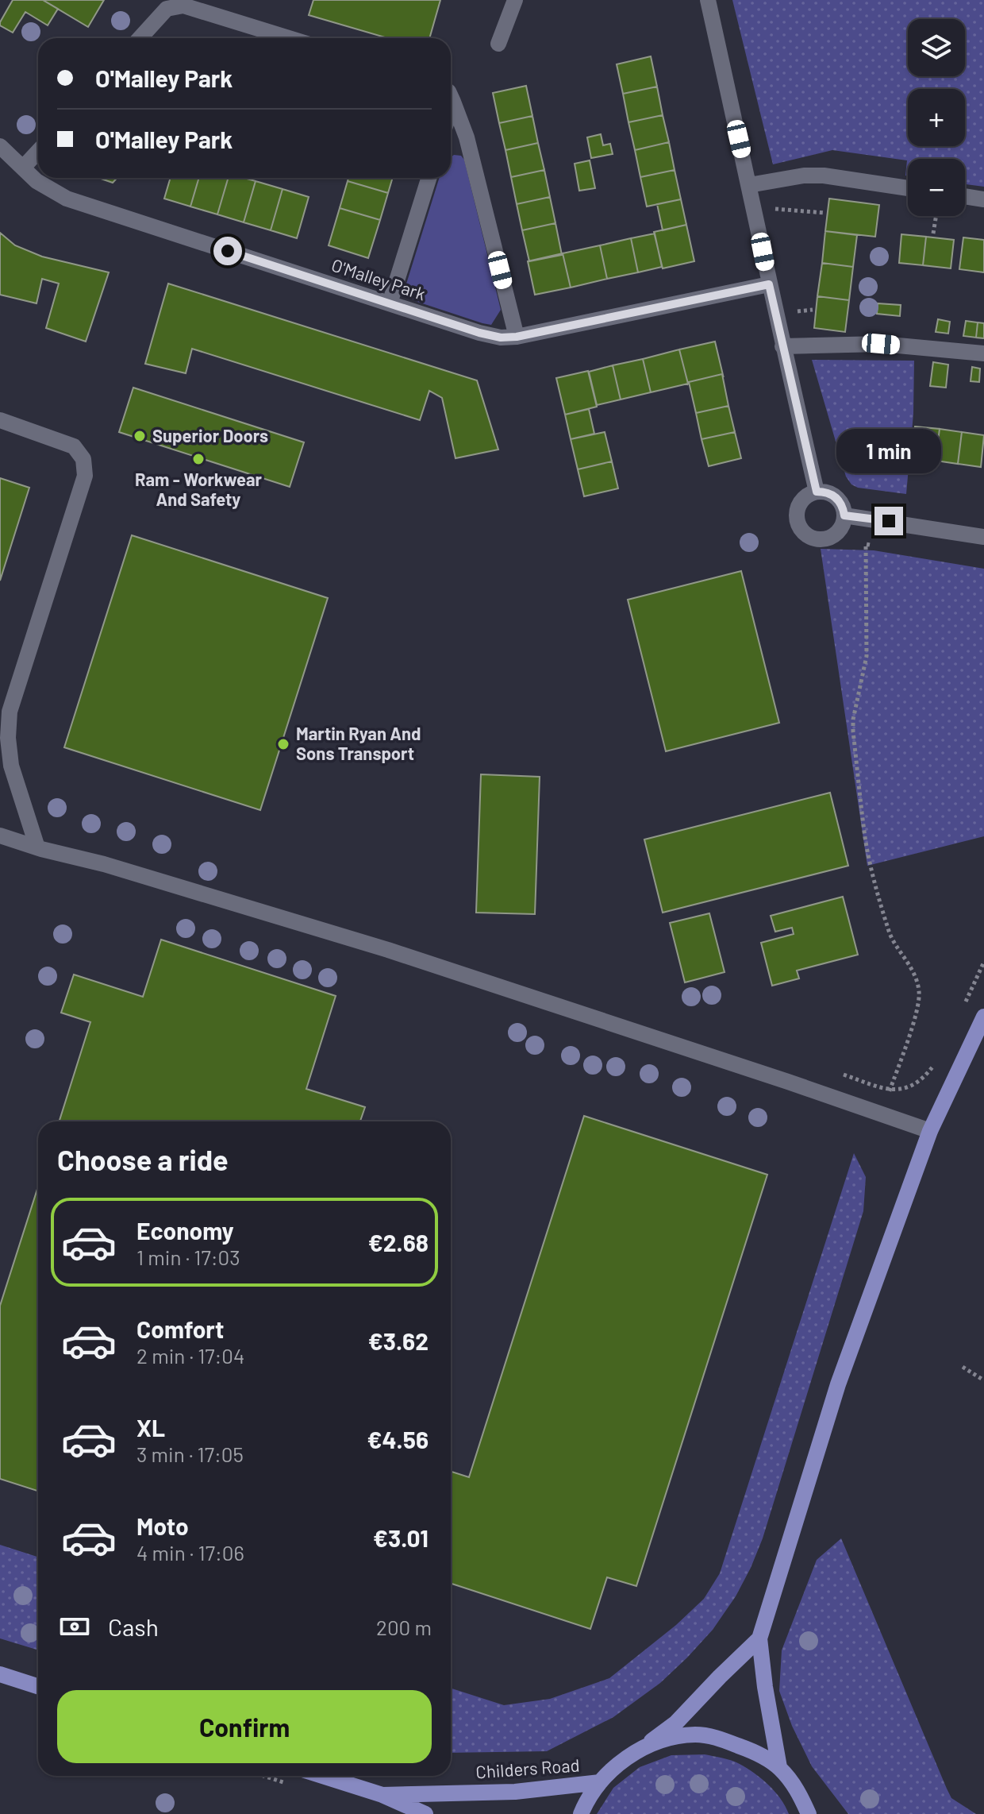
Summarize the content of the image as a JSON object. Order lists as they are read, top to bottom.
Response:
{
  "streets": {
    "main road": ["Childers Road"],
    "street": ["O'Malley Park"]
  },
  "places": ["Superior Doors", "Ram - Workwear And Safety", "Martin Ryan And Sons Transport"],
  "page": {
    "map_buttons": ["+", "−"],
    "banner": ["O'Malley Park", "O'Malley Park"],
    "bubble": "1 min",
    "heading": "Choose a ride",
    "list": [
      {
        "name": "Economy",
        "note": "1 min · 17:03",
        "value": "€2.68"
      },
      {
        "name": "Comfort",
        "note": "2 min · 17:04",
        "value": "€3.62"
      },
      {
        "name": "XL",
        "note": "3 min · 17:05",
        "value": "€4.56"
      },
      {
        "name": "Moto",
        "note": "4 min · 17:06",
        "value": "€3.01"
      }
    ],
    "pay": ["Cash", "200 m"],
    "buttons": "Confirm"
  }
}
